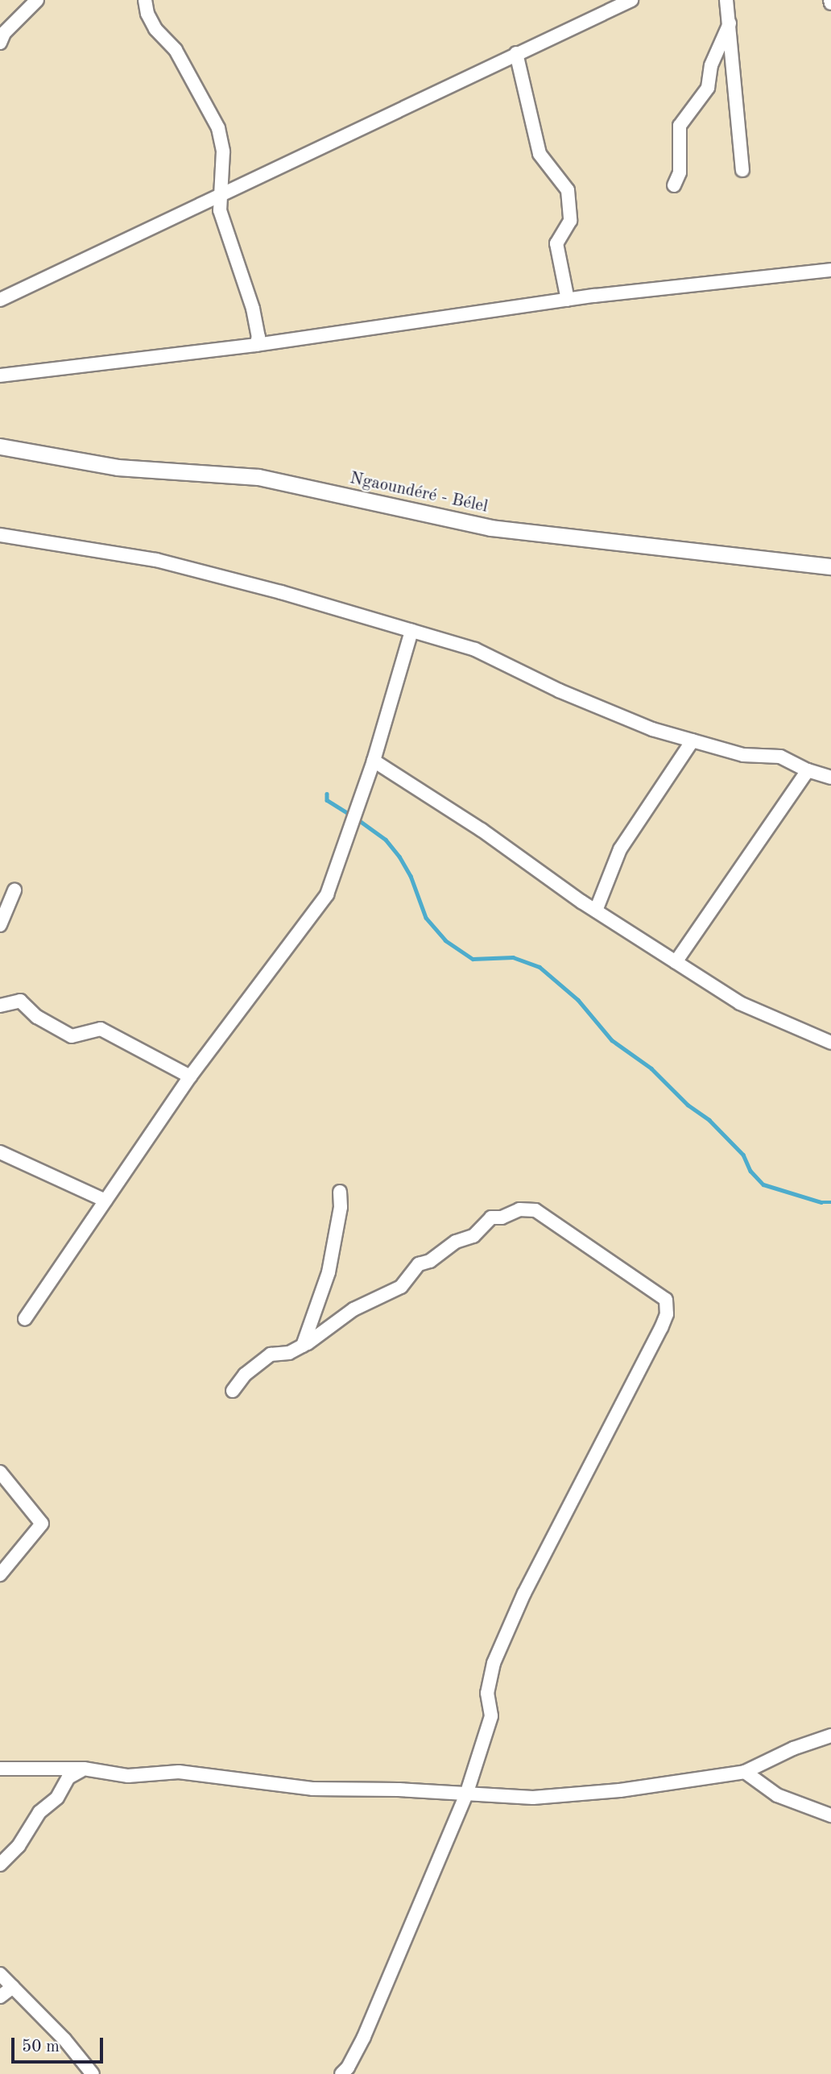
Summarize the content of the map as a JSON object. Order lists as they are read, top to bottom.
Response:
{
  "streets": {
    "main road": ["Ngaoundéré - Bélel"]
  },
  "scale_bar": "50 m"
}
